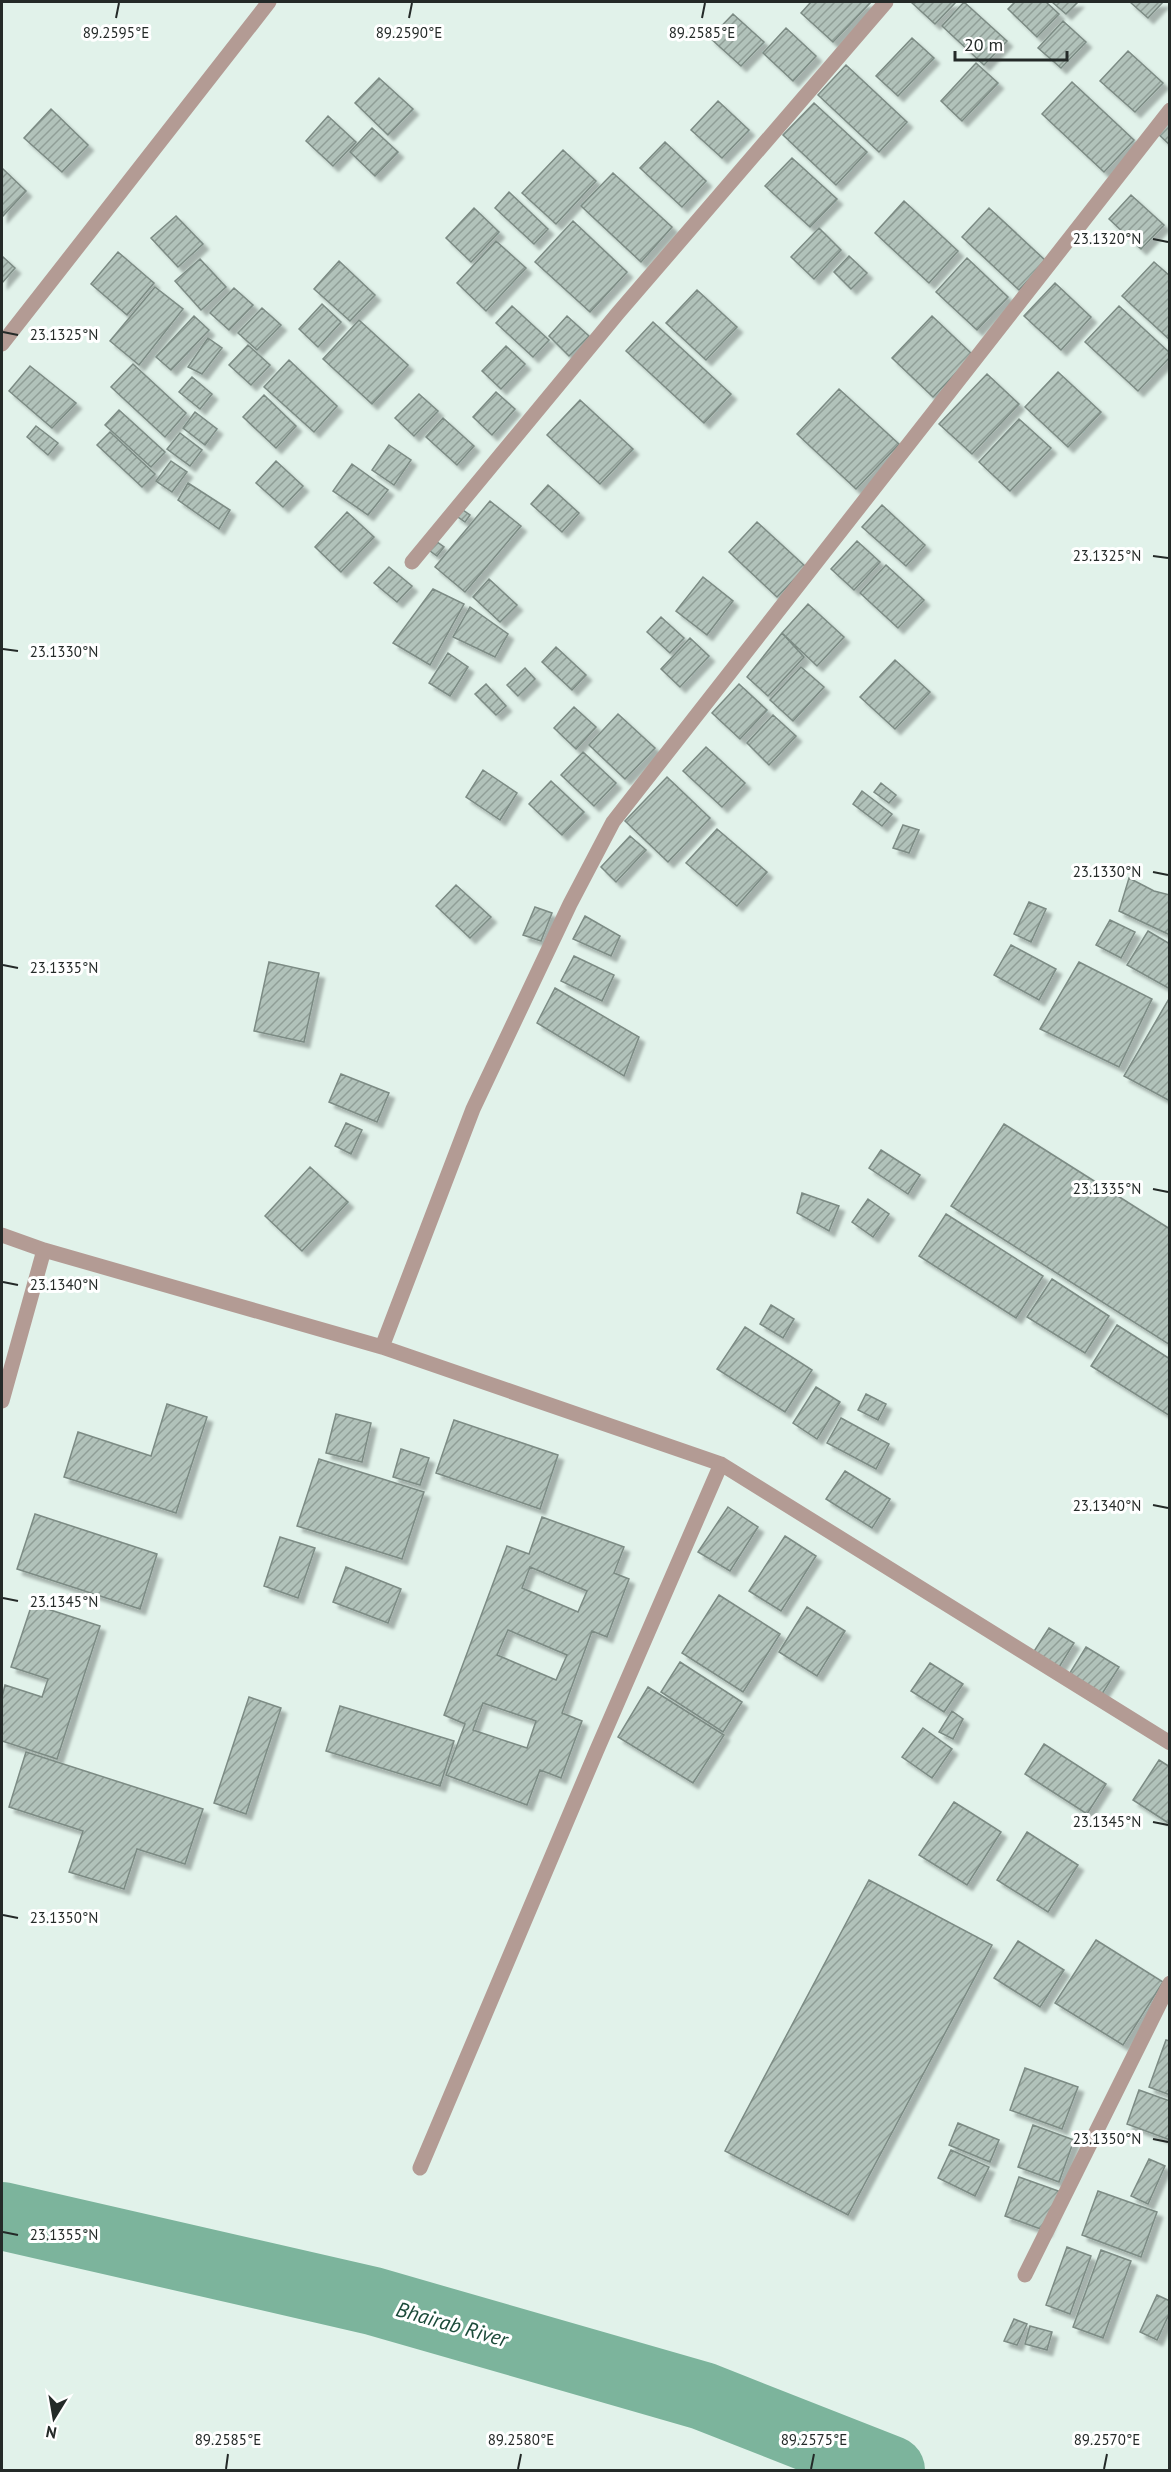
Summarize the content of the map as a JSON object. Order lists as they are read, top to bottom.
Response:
{
  "water": ["Bhairab River"],
  "scale_bar": "20 m",
  "north": "bottom",
  "coordinates": [
    "89.2595°E",
    "89.2590°E",
    "89.2585°E",
    "23.1320°N",
    "23.1325°N",
    "23.1330°N",
    "23.1335°N",
    "23.1340°N",
    "23.1345°N",
    "23.1350°N",
    "23.1355°N",
    "89.2580°E",
    "89.2575°E",
    "89.2570°E"
  ]
}
